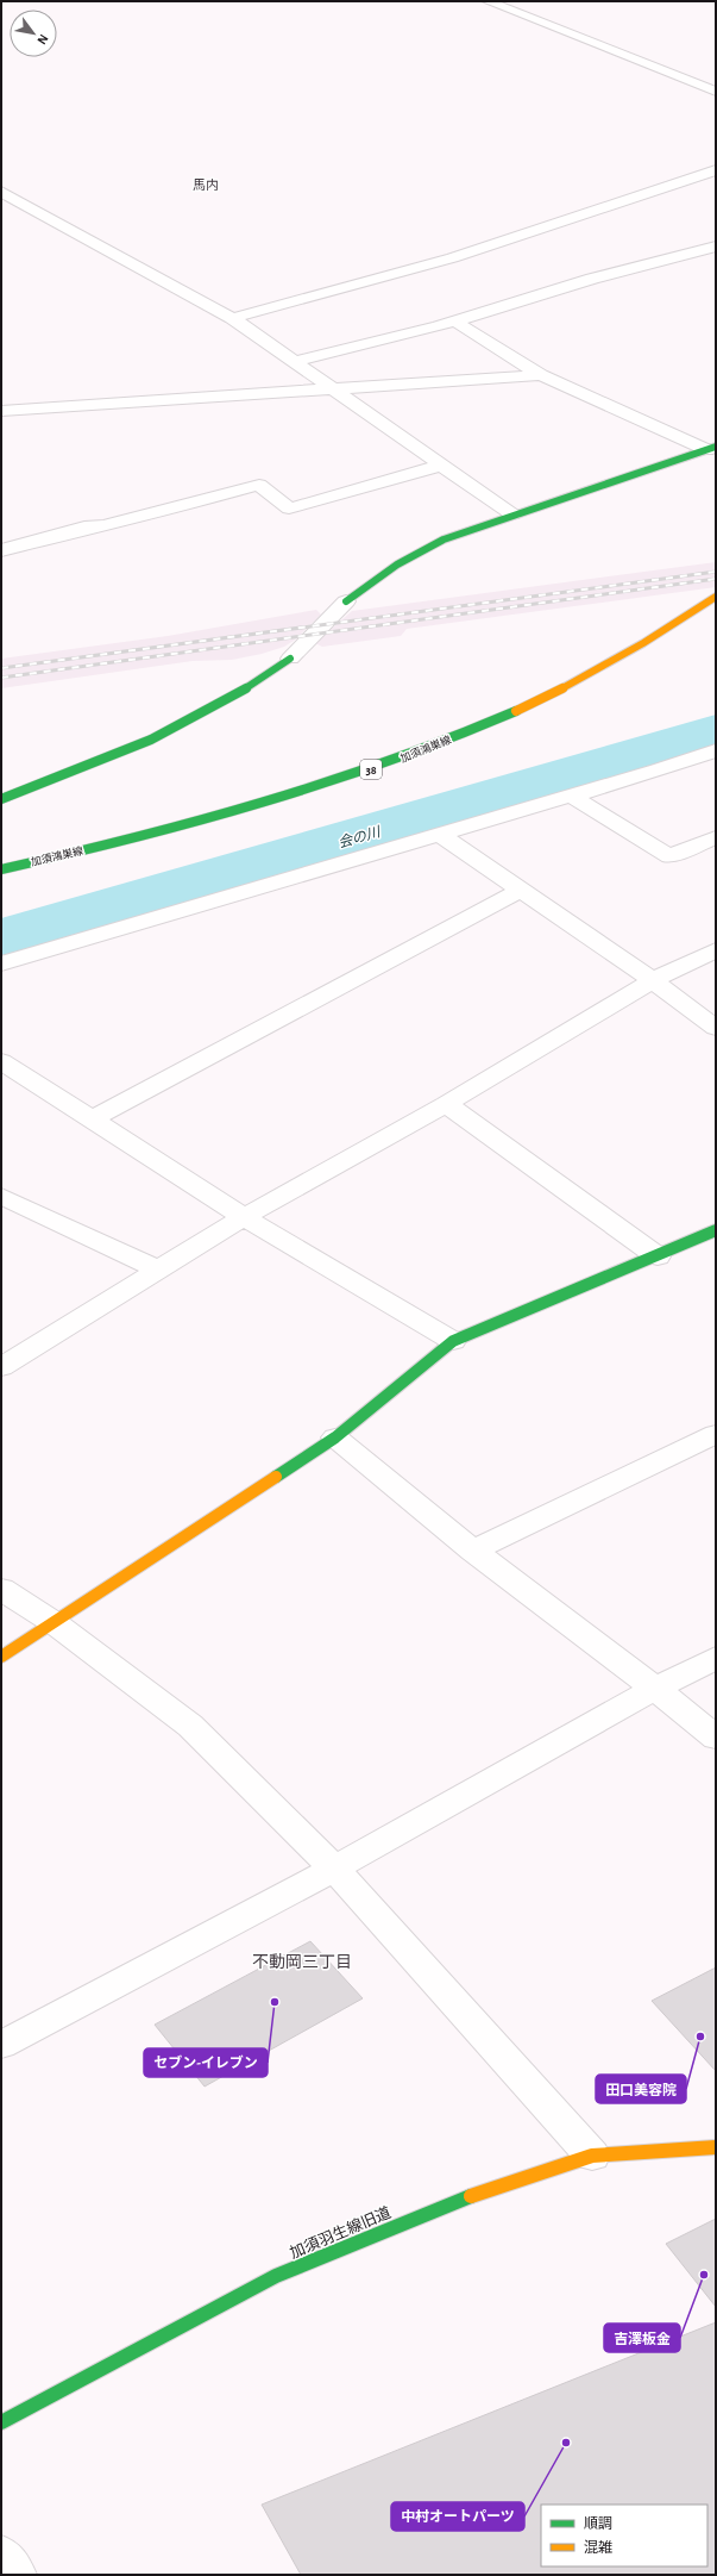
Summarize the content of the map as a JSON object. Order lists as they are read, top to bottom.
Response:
{
  "streets": {
    "street": ["加須鴻巣線", "38", "加須羽生線旧道"]
  },
  "districts": ["馬内", "不動岡三丁目"],
  "water": ["会の川"],
  "places": [
    "セブン-イレブン",
    "田口美容院",
    "吉澤板金",
    "中村オートパーツ"
  ],
  "legend": ["順調", "混雑"],
  "north": "bottom right"
}
